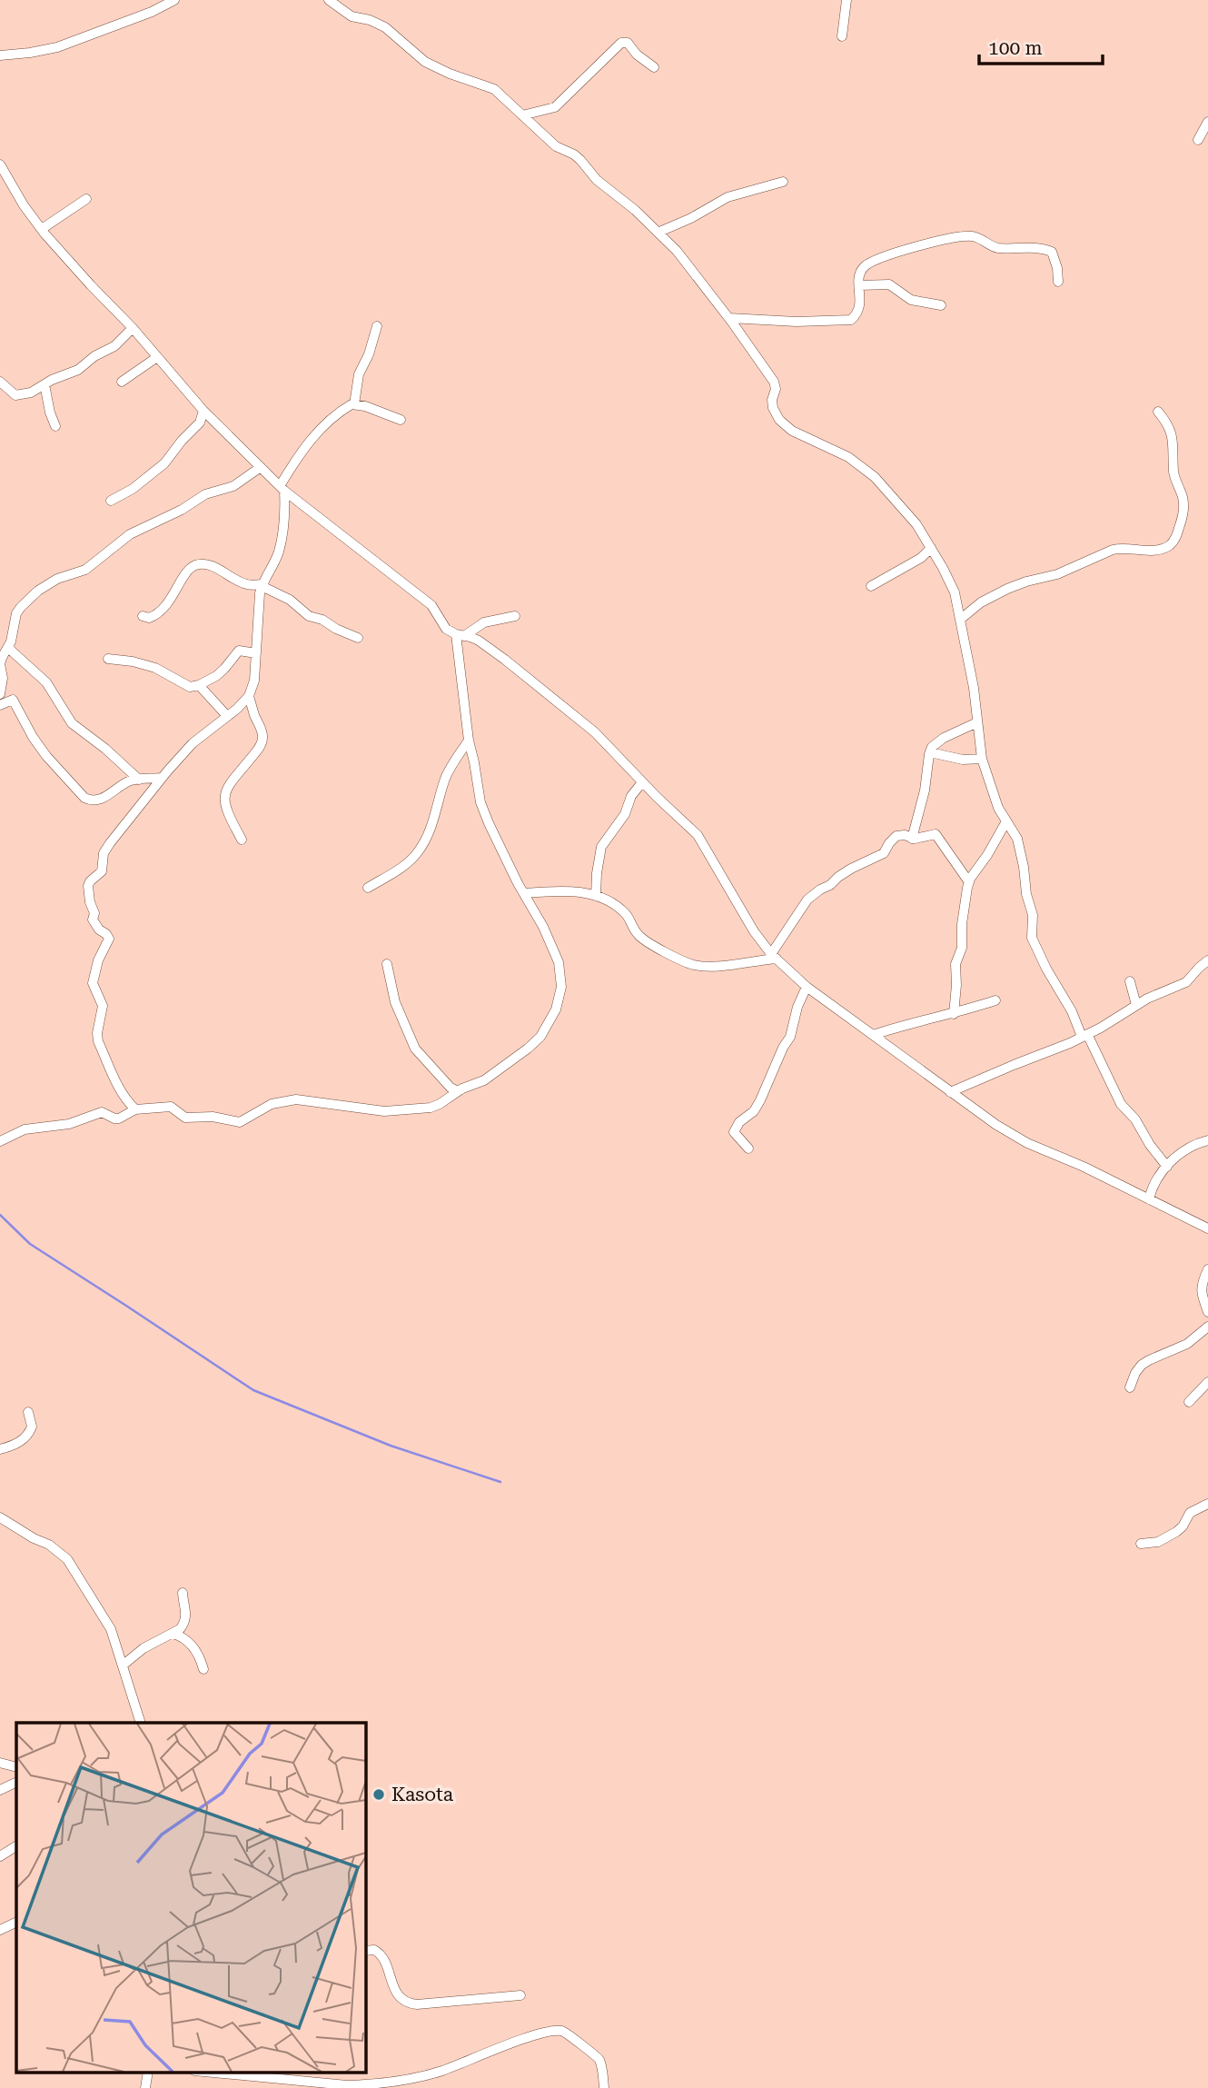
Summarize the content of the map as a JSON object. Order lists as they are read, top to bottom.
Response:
{
  "places": ["Kasota"],
  "scale_bar": "100 m"
}
